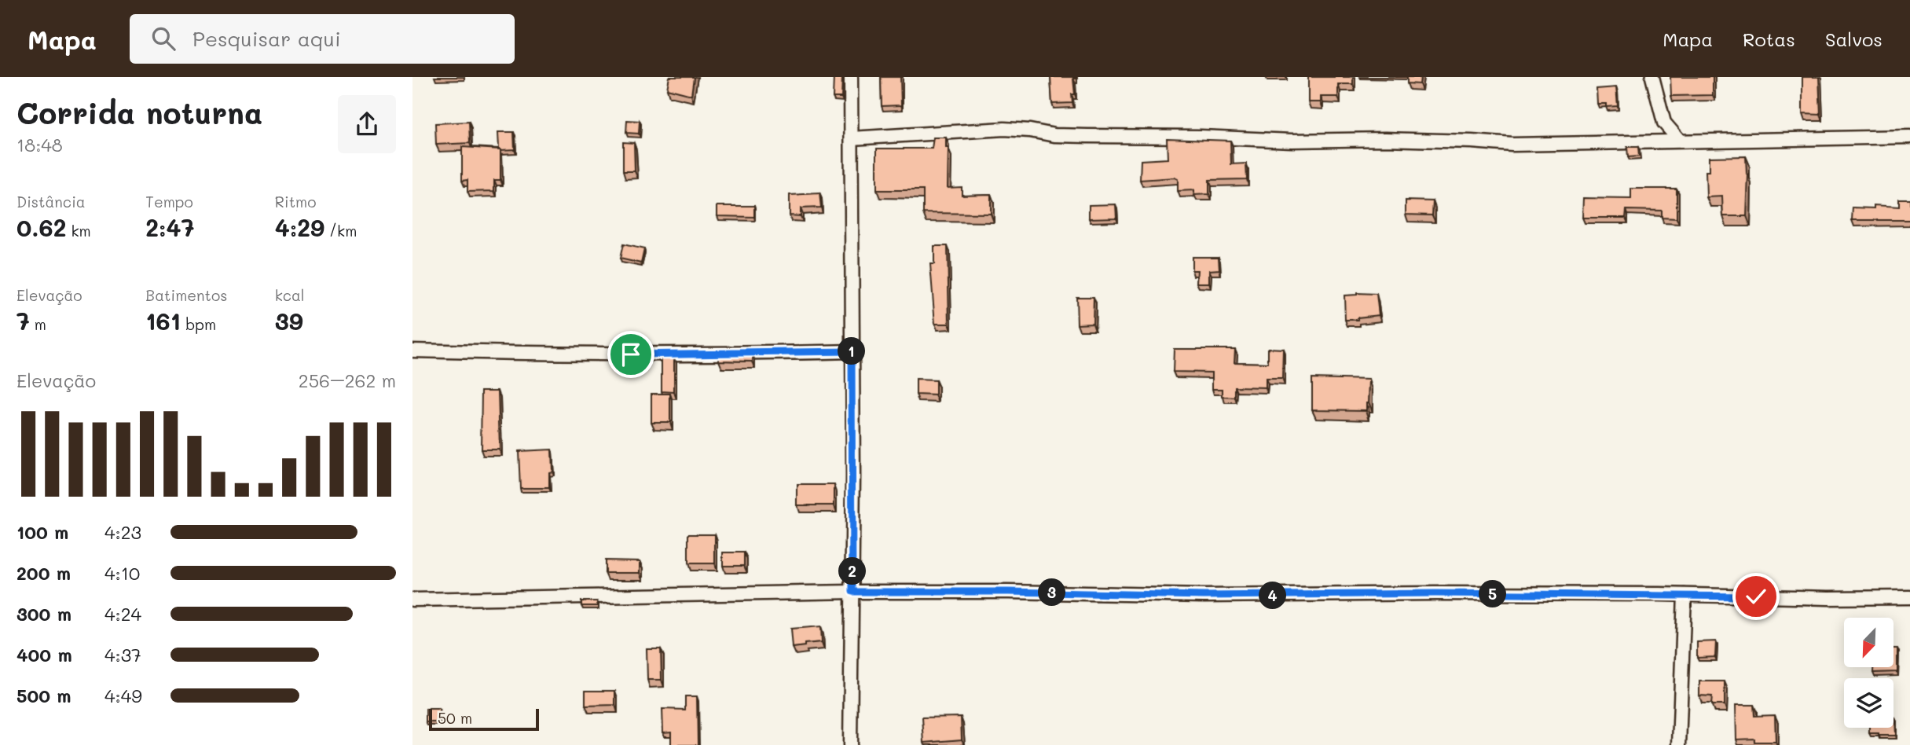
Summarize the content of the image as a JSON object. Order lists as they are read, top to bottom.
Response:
{
  "scale_bar": "50 m",
  "north": "bottom left",
  "page": {
    "header": "Mapa",
    "search": "Pesquisar aqui",
    "nav": ["Mapa", "Rotas", "Salvos"],
    "heading": ["Corrida noturna", "18:48"],
    "stats": [
      ["Distância", "0.62 km"],
      ["Tempo", "2:47"],
      ["Ritmo", "4:29 /km"],
      ["Elevação", "7 m"],
      ["Batimentos", "161 bpm"],
      ["kcal", "39"]
    ],
    "pins": [
      "1",
      "2",
      "3",
      "5",
      "4"
    ],
    "chart": ["Elevação", "256–262 m"],
    "list": [
      {
        "name": "100 m",
        "note": "4:23"
      },
      {
        "name": "200 m",
        "note": "4:10"
      },
      {
        "name": "300 m",
        "note": "4:24"
      },
      {
        "name": "400 m",
        "note": "4:37"
      },
      {
        "name": "500 m",
        "note": "4:49"
      }
    ],
    "scale": "50 m"
  }
}
